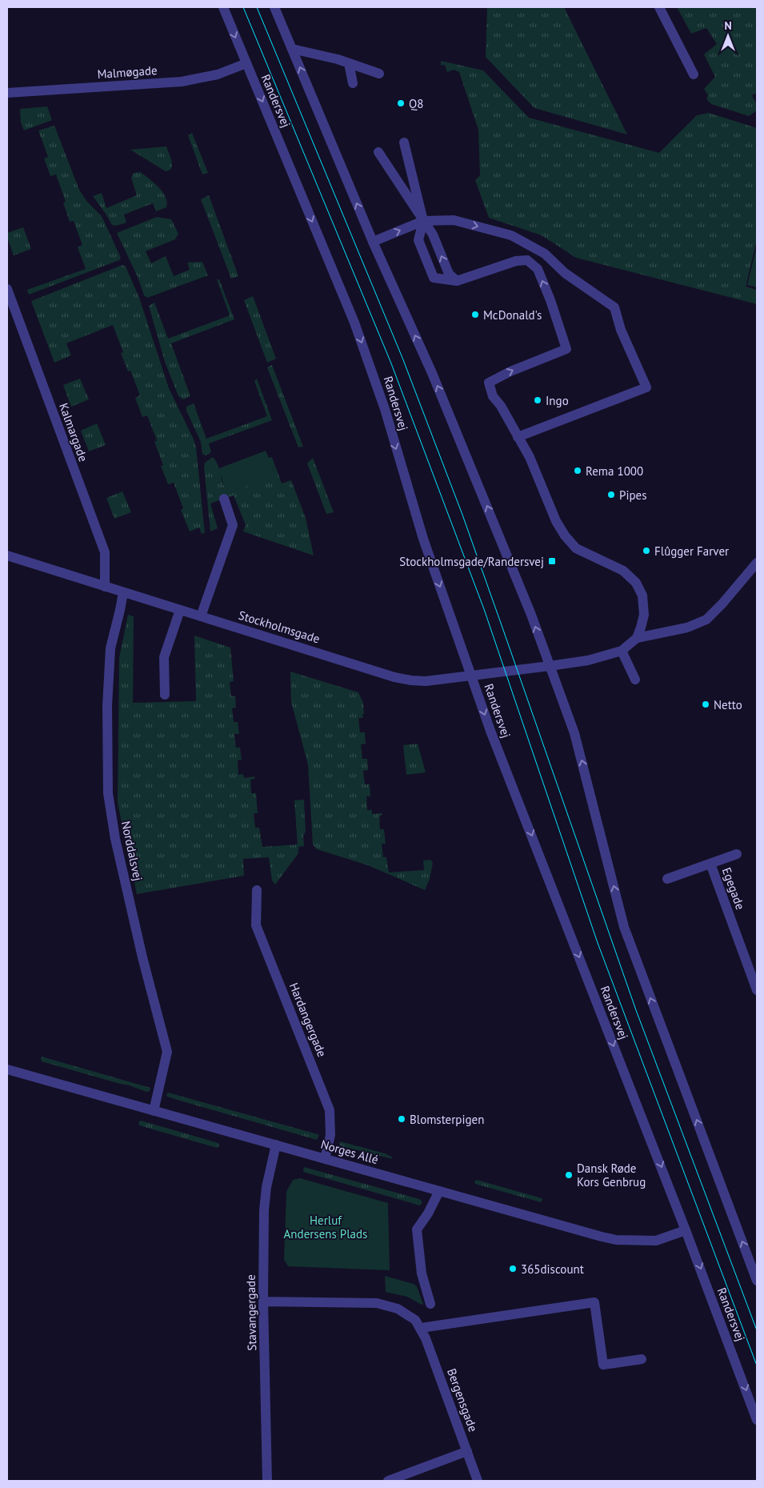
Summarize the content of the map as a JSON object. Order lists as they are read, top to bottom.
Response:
{
  "streets": {
    "street": [
      "Malmøgade",
      "Randersvej",
      "Kalmargade",
      "Stockholmsgade",
      "Norddalsvej",
      "Egegade",
      "Hardangergade",
      "Norges Allé",
      "Stavangergade",
      "Bergensgade"
    ]
  },
  "crossings": [
    ["Malmøgade", "Randersvej"],
    ["Randersvej", "Stockholmsgade"],
    ["Randersvej", "Norges Allé"],
    ["Kalmargade", "Stockholmsgade"],
    ["Stockholmsgade", "Norddalsvej"],
    ["Norddalsvej", "Norges Allé"],
    ["Hardangergade", "Norges Allé"],
    ["Norges Allé", "Stavangergade"]
  ],
  "parks": ["Herluf Andersens Plads"],
  "places": {
    "other": [
      "Q8",
      "McDonald's",
      "Ingo",
      "Rema 1000",
      "Pipes",
      "Flûgger Farver",
      "Netto",
      "Blomsterpigen",
      "Dansk Røde Kors Genbrug",
      "365discount"
    ],
    "transit": ["Stockholmsgade/Randersvej"]
  },
  "north": "top"
}
